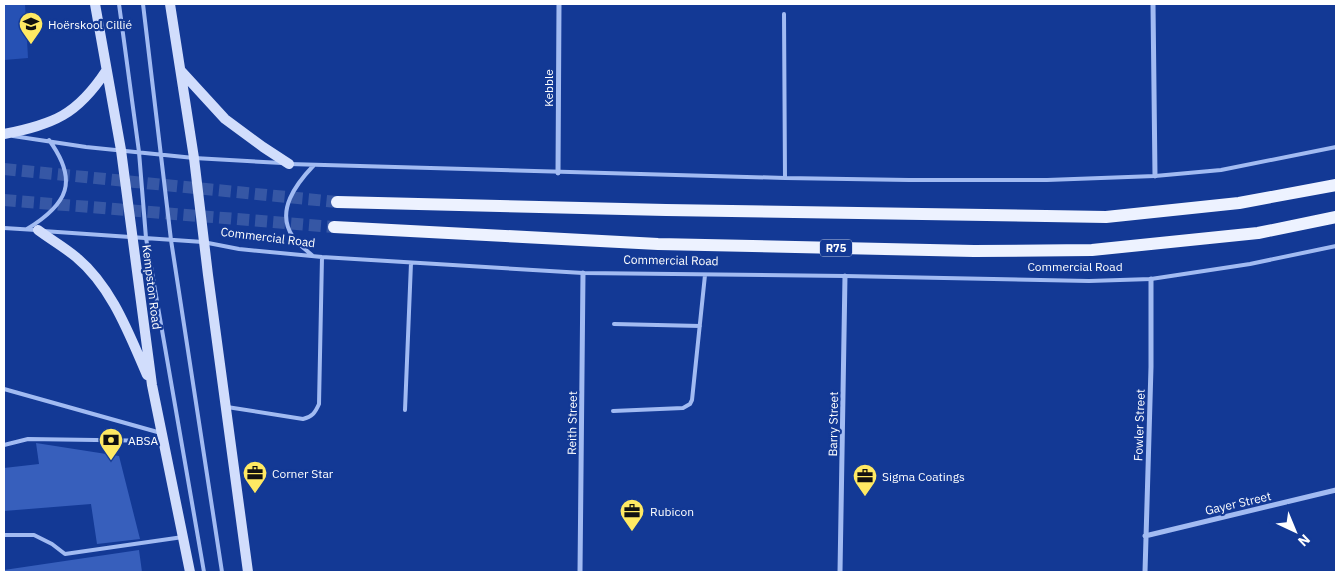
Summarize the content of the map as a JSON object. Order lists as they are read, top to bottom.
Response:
{
  "streets": {
    "main road": ["Commercial Road", "R75", "Kempston Road"],
    "street": [
      "Kebble",
      "Reith Street",
      "Barry Street",
      "Fowler Street",
      "Gayer Street"
    ]
  },
  "crossings": [
    ["Commercial Road", "Kempston Road"],
    ["Commercial Road", "Reith Street"],
    ["Commercial Road", "Barry Street"],
    ["Commercial Road", "Fowler Street"],
    ["Fowler Street", "Gayer Street"]
  ],
  "places": {
    "school or university": ["Hoërskool Cillié"],
    "bank": ["ABSA"],
    "office": ["Corner Star", "Sigma Coatings", "Rubicon"]
  },
  "north": "bottom right"
}
